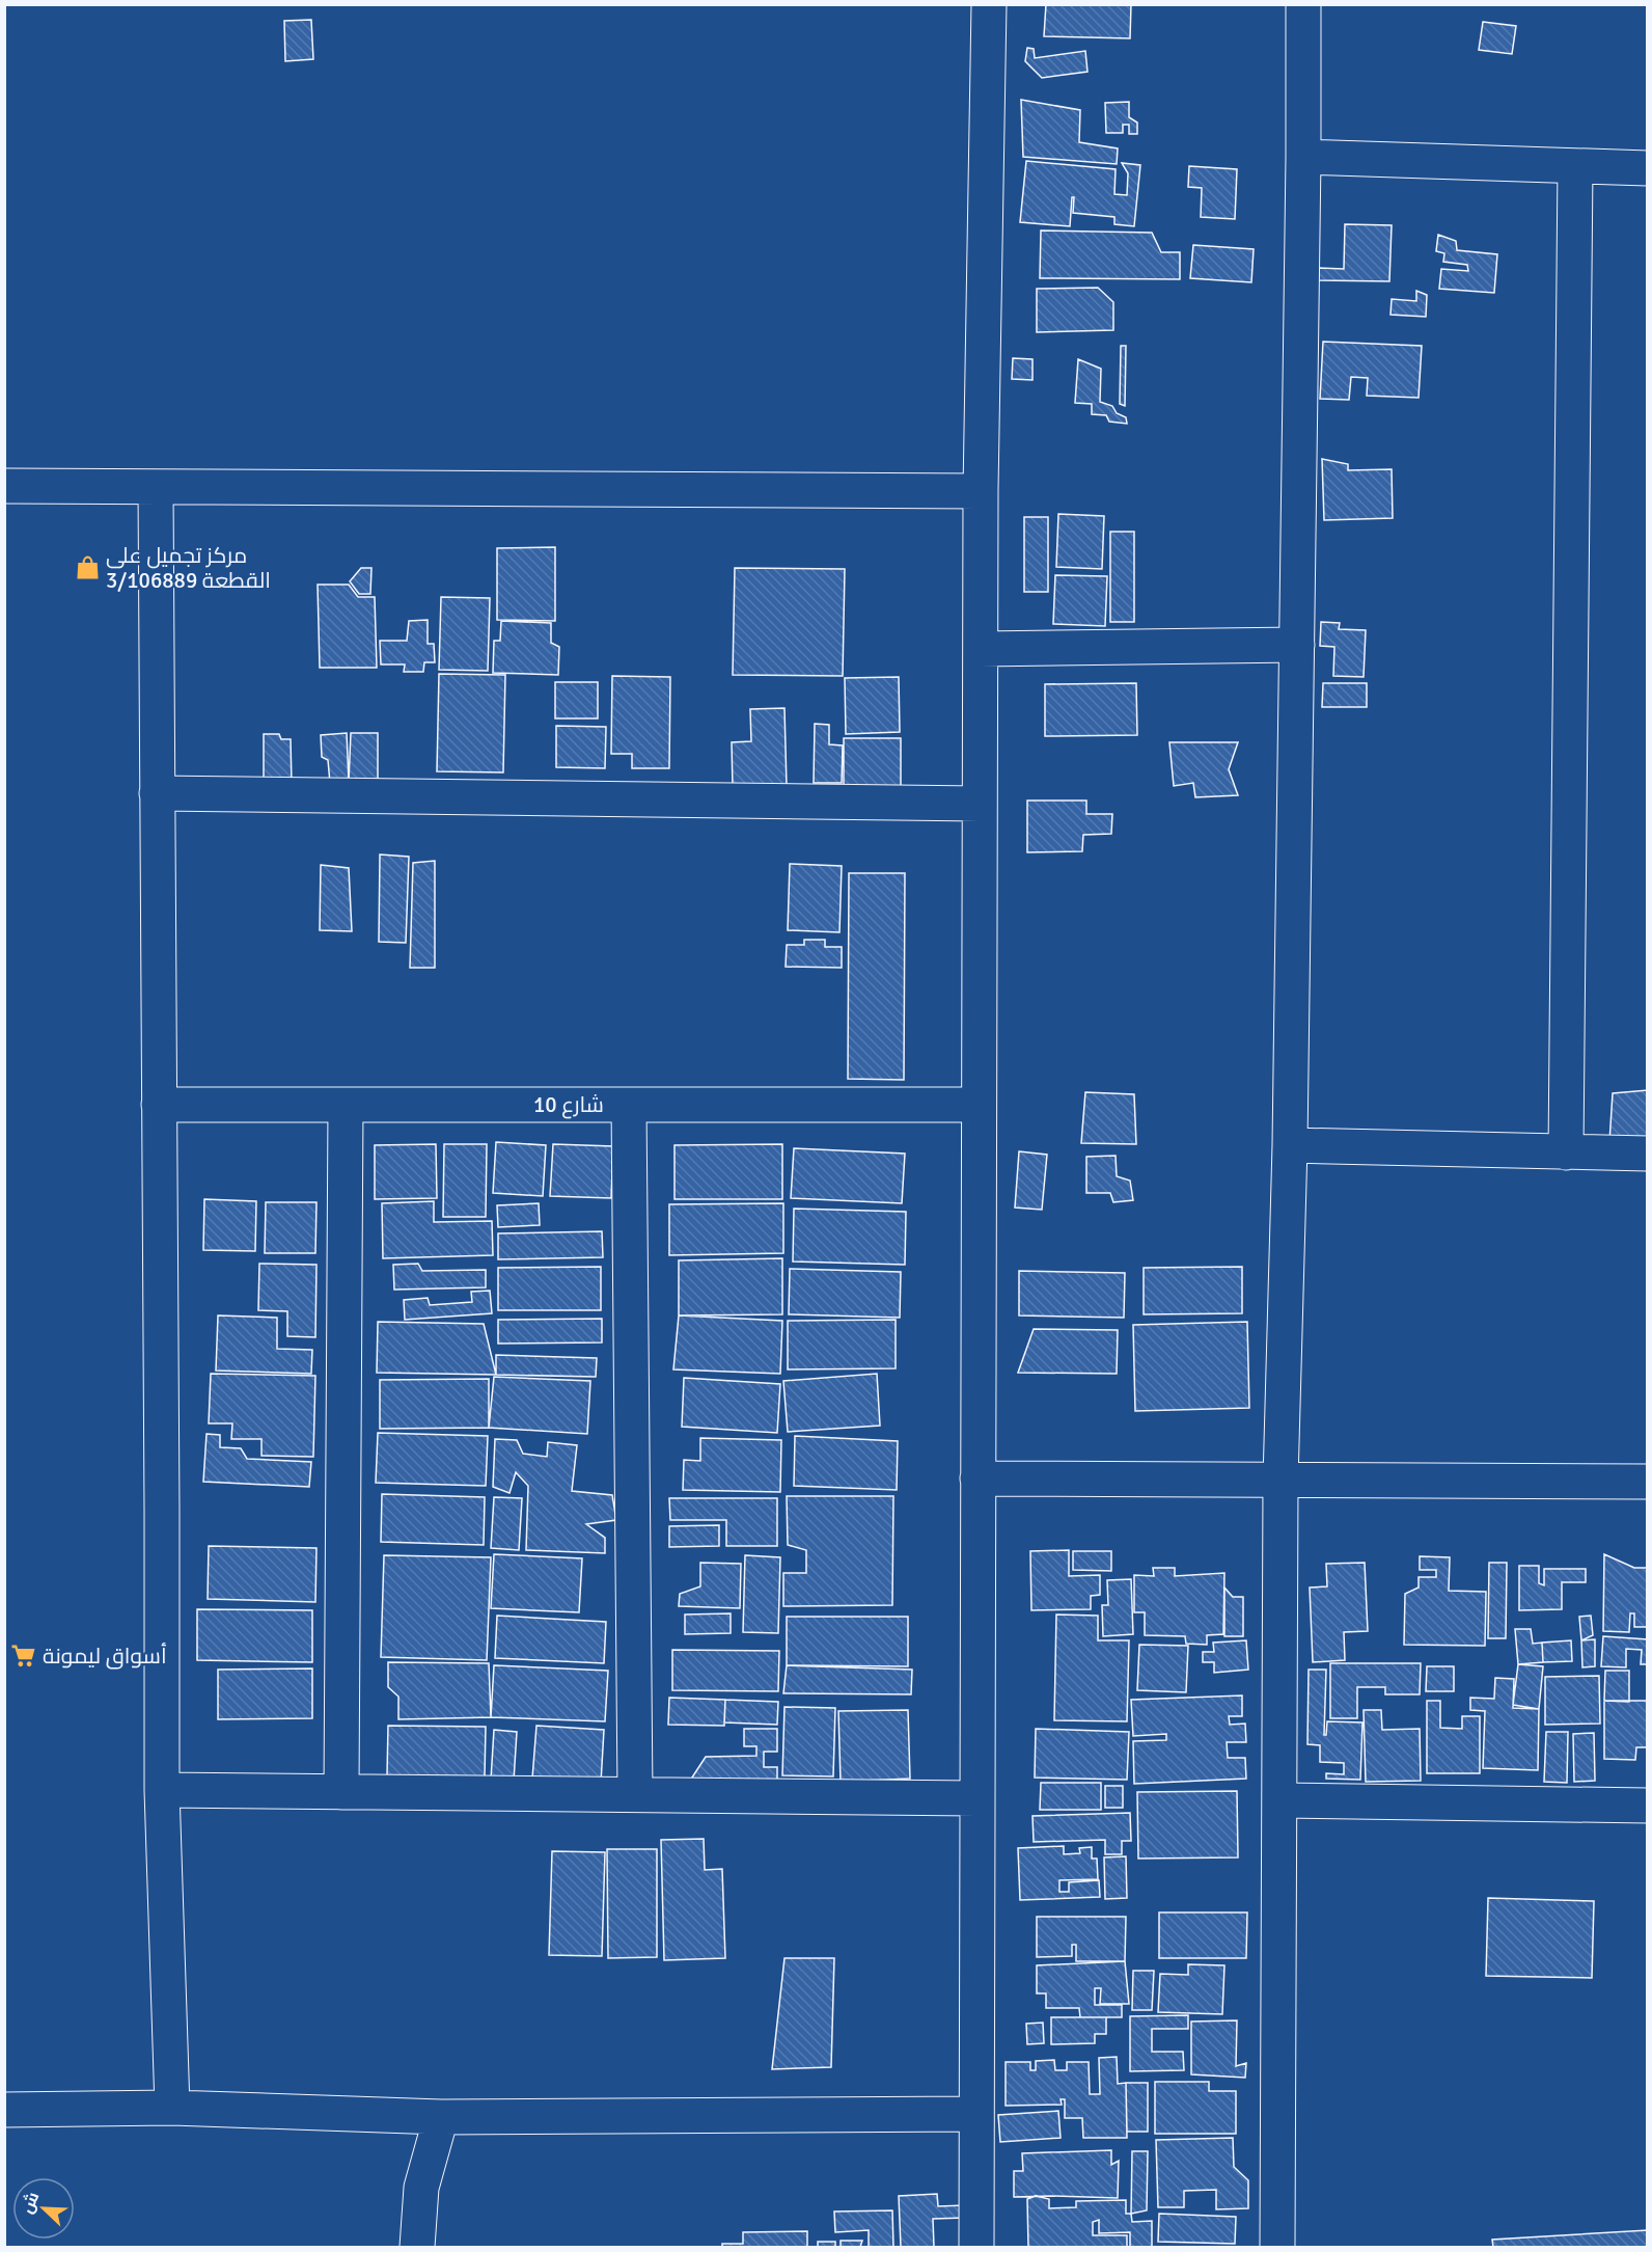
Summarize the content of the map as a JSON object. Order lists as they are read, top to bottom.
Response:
{
  "streets": {
    "street": ["شارع 10"]
  },
  "places": {
    "shop": ["مركز تجميل على القطعة 3/106889"],
    "supermarket": ["أسواق ليمونة"]
  },
  "north": "top left"
}
